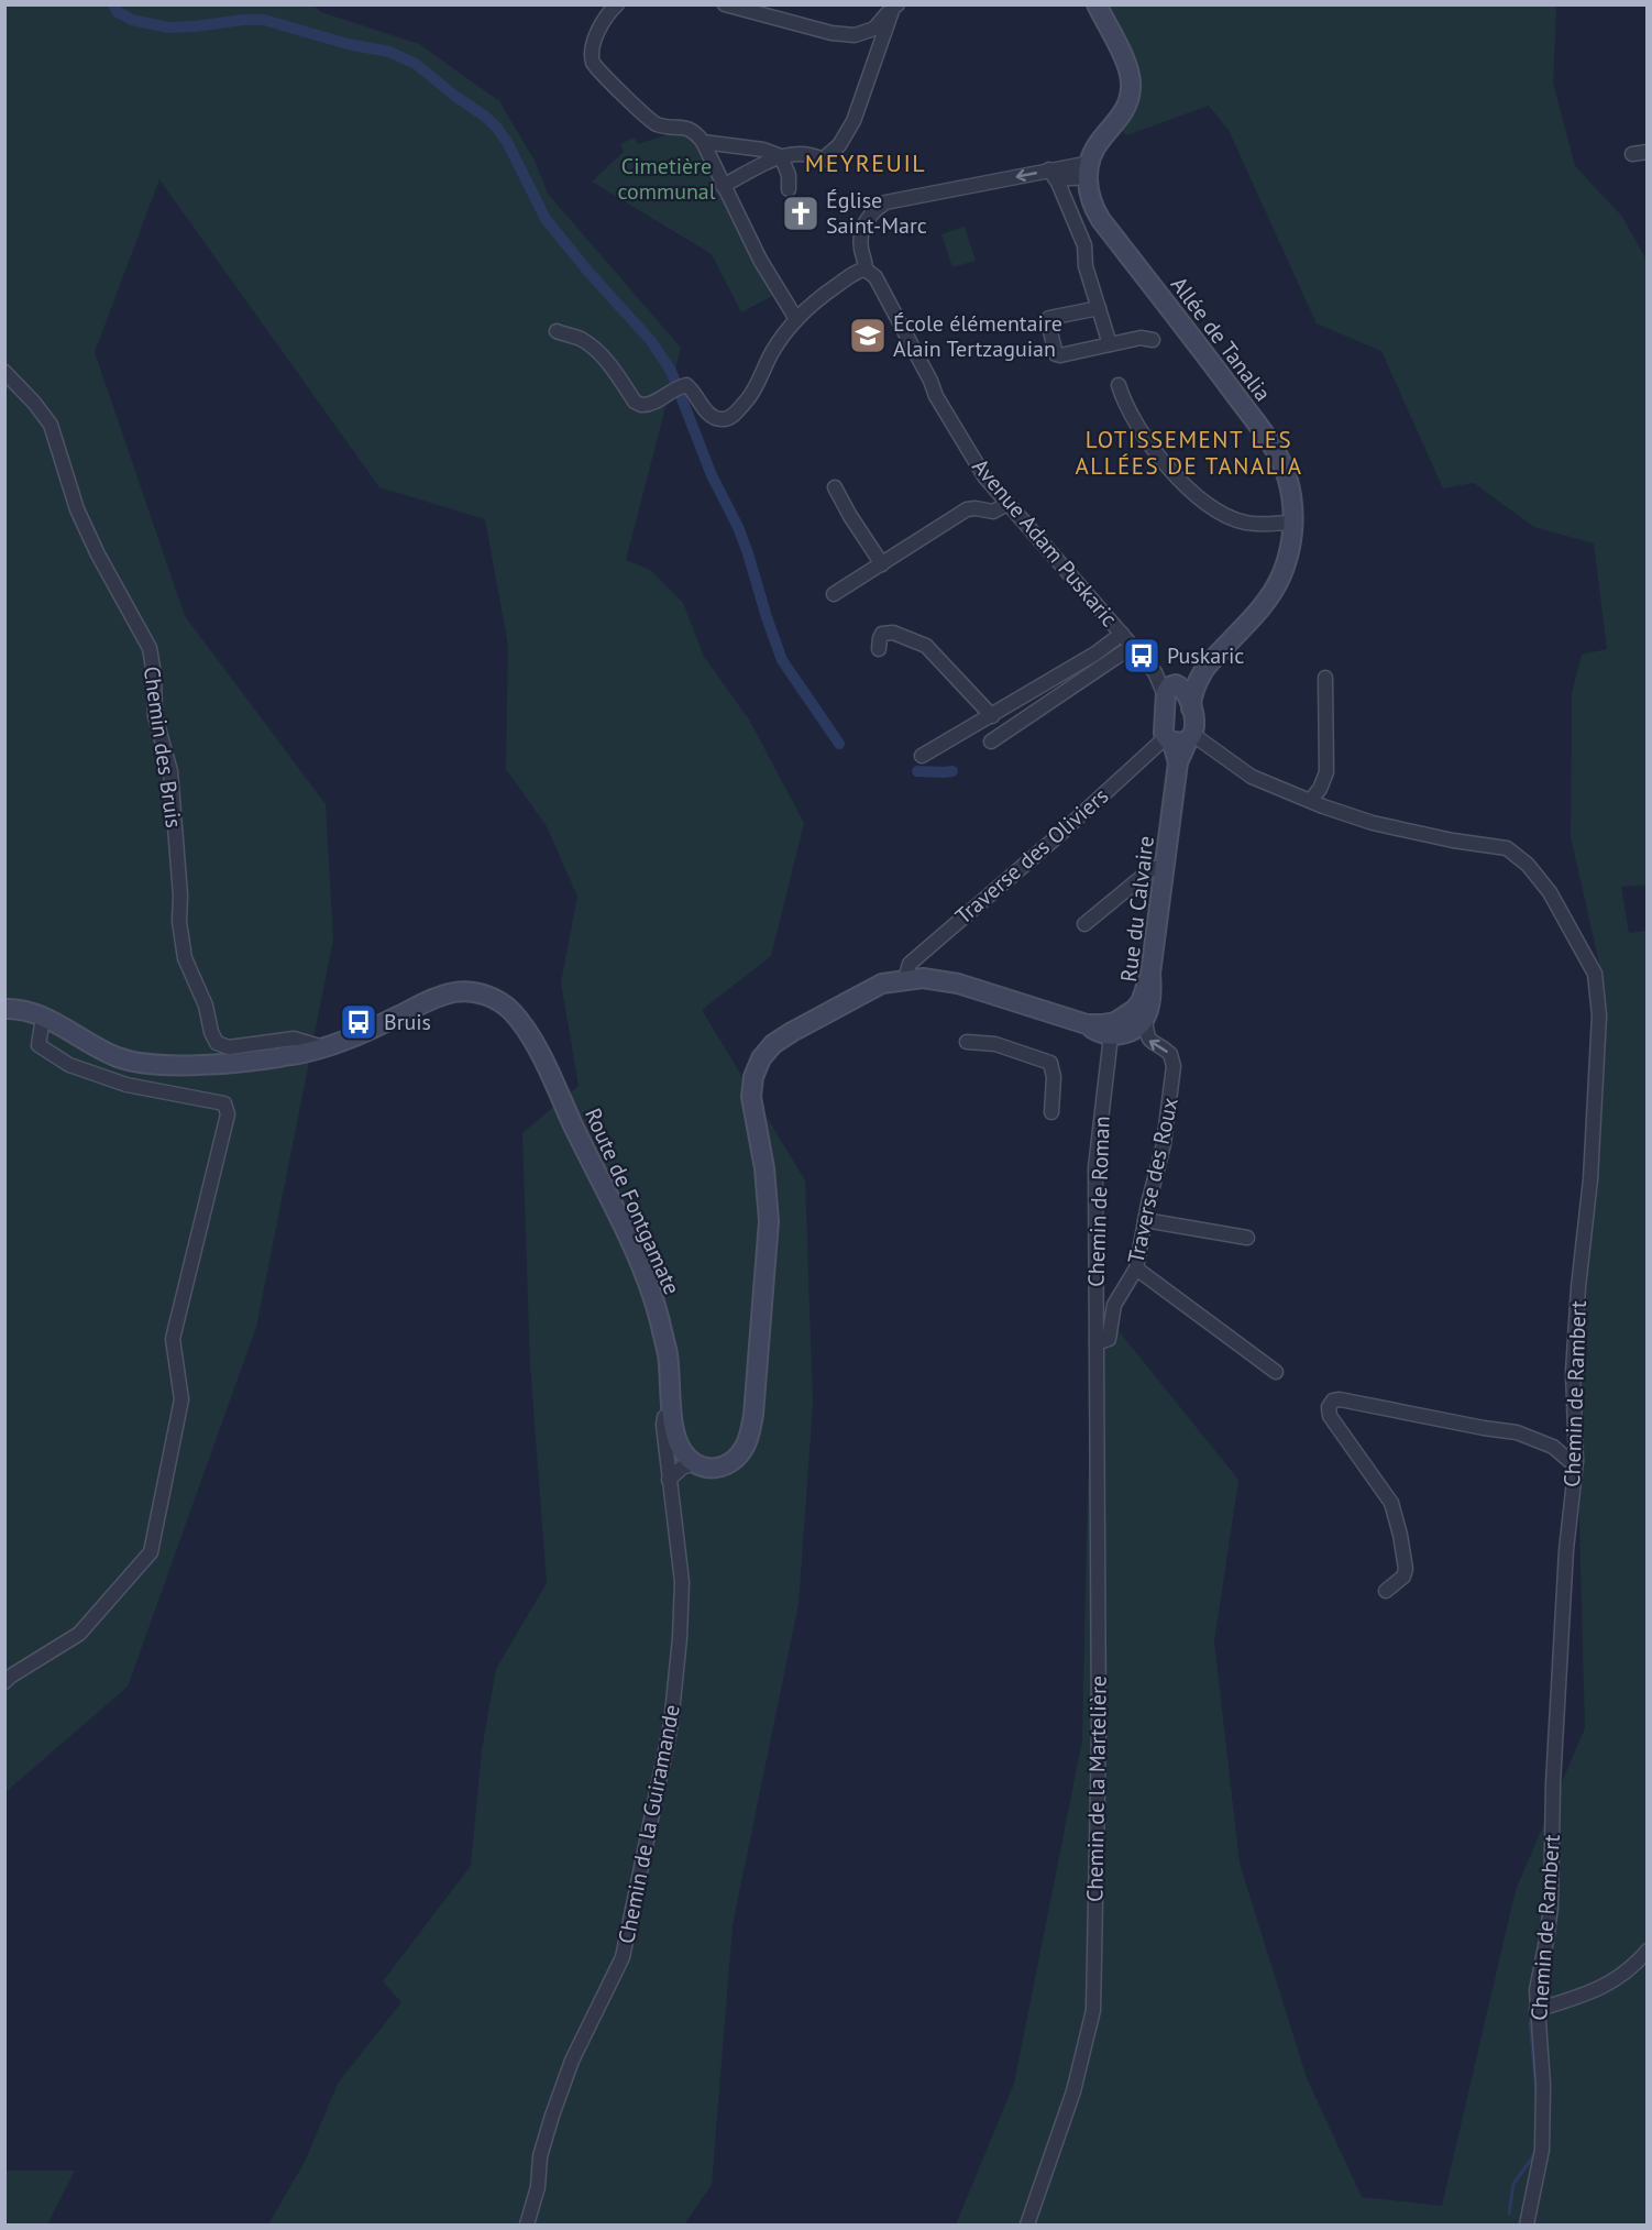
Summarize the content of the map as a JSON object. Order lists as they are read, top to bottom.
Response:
{
  "streets": {
    "street": [
      "Allée de Tanalia",
      "Avenue Adam Puskaric",
      "Chemin des Bruis",
      "Traverse des Oliviers",
      "Rue du Calvaire",
      "Traverse des Roux",
      "Route de Fontgamate",
      "Chemin de Roman",
      "Chemin de Rambert",
      "Chemin de la Martelière",
      "Chemin de la Guiramande"
    ]
  },
  "crossings": [
    ["Chemin des Bruis", "Route de Fontgamate"],
    ["Traverse des Oliviers", "Rue du Calvaire"],
    ["Traverse des Oliviers", "Chemin de Rambert"],
    ["Rue du Calvaire", "Traverse des Roux"],
    ["Rue du Calvaire", "Chemin de Rambert"],
    ["Traverse des Roux", "Chemin de Roman"],
    ["Traverse des Roux", "Chemin de la Martelière"],
    ["Route de Fontgamate", "Chemin de la Guiramande"],
    ["Chemin de Roman", "Chemin de la Martelière"]
  ],
  "one_way": ["Traverse des Roux"],
  "districts": ["MEYREUIL", "LOTISSEMENT LES ALLÉES DE TANALIA"],
  "parks": ["Cimetière communal"],
  "places": {
    "church": ["Église Saint-Marc"],
    "school or university": ["École élémentaire Alain Tertzaguian"],
    "bus stop": ["Puskaric", "Bruis"]
  }
}
